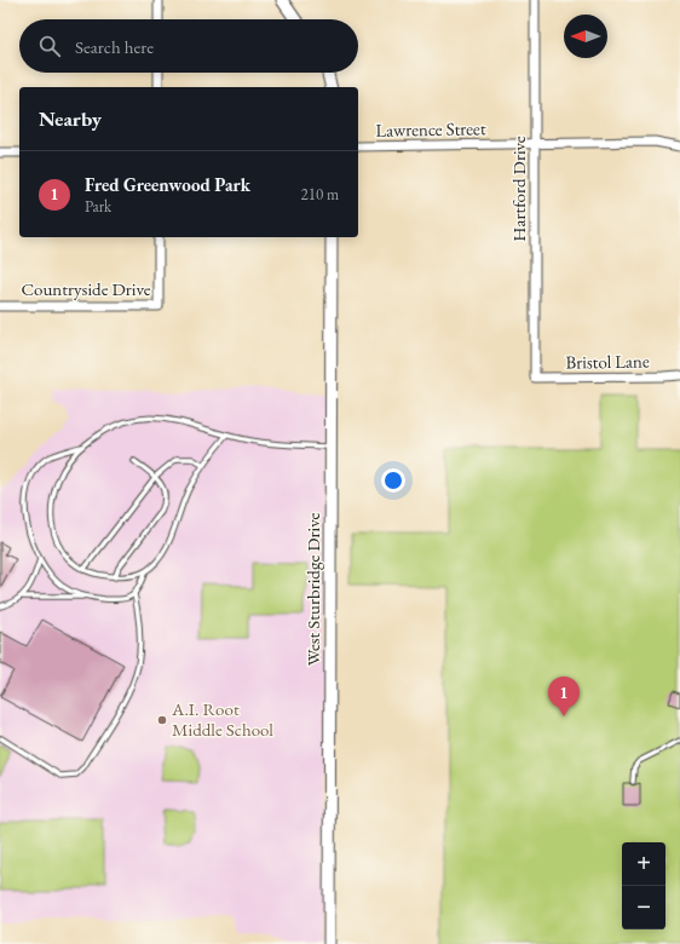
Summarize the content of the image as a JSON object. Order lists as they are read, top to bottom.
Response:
{
  "streets": {
    "street": [
      "Lawrence Street",
      "Hartford Drive",
      "Countryside Drive",
      "Bristol Lane",
      "West Sturbridge Drive"
    ]
  },
  "crossings": [
    ["Lawrence Street", "Hartford Drive"],
    ["Hartford Drive", "Bristol Lane"]
  ],
  "places": ["A.I. Root Middle School"],
  "north": "left",
  "page": {
    "search": "Search here",
    "heading": "Nearby",
    "list": [
      {
        "mark": "1",
        "name": "Fred Greenwood Park",
        "note": "Park",
        "value": "210 m"
      }
    ],
    "pins": "1",
    "map_buttons": ["+", "−"]
  }
}
